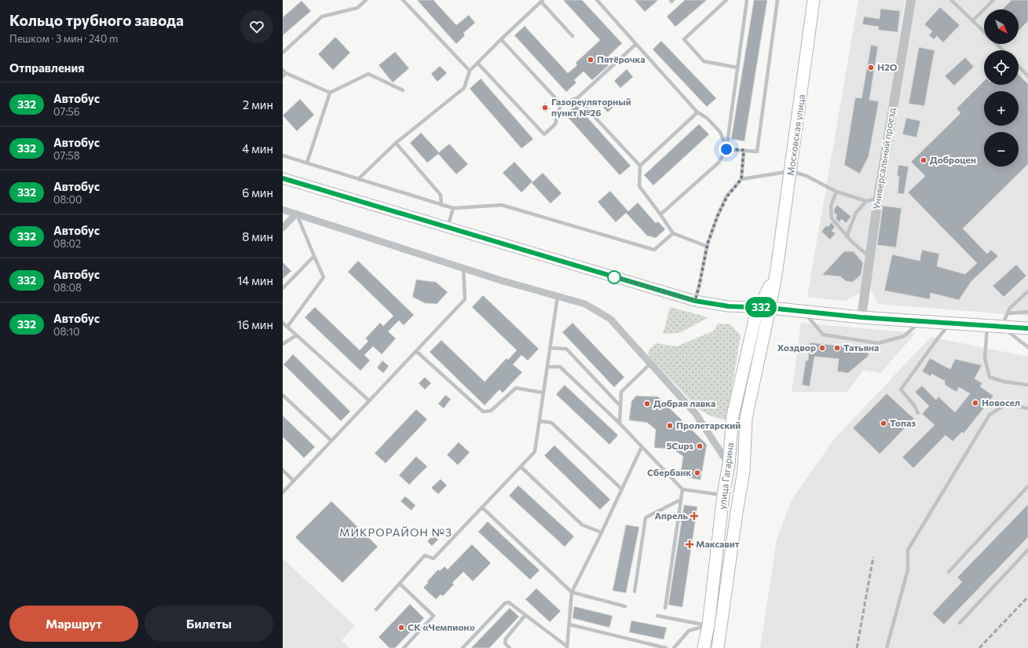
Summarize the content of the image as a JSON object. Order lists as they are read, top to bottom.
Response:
{
  "streets": {
    "main road": ["Московская улица", "улица Гагарина"],
    "street": ["Универсальный проезд"]
  },
  "crossings": [
    ["Московская улица", "улица Гагарина"]
  ],
  "districts": ["МИКРОРАЙОН №3"],
  "places": {
    "other": [
      "Пятёрочка",
      "Н2О",
      "Газореуляторный пункт №26",
      "Доброцен",
      "Хоздвор",
      "Татьяна",
      "Новосел",
      "Добрая лавка",
      "Топаз",
      "Пролетарский",
      "5Cups",
      "Сбербанк",
      "СК «Чемпион»"
    ],
    "health": ["Апрель", "Максавит"]
  },
  "lines": ["bus line 332"],
  "north": "bottom right",
  "page": {
    "heading": [
      ["Кольцо трубного завода", "Пешком · 3 мин · 240 m"],
      "Отправления"
    ],
    "on_map": "332",
    "map_buttons": ["+", "−"],
    "list": [
      {
        "mark": "332",
        "name": "Автобус",
        "note": "07:56",
        "value": "2 мин"
      },
      {
        "mark": "332",
        "name": "Автобус",
        "note": "07:58",
        "value": "4 мин"
      },
      {
        "mark": "332",
        "name": "Автобус",
        "note": "08:00",
        "value": "6 мин"
      },
      {
        "mark": "332",
        "name": "Автобус",
        "note": "08:02",
        "value": "8 мин"
      },
      {
        "mark": "332",
        "name": "Автобус",
        "note": "08:08",
        "value": "14 мин"
      },
      {
        "mark": "332",
        "name": "Автобус",
        "note": "08:10",
        "value": "16 мин"
      }
    ],
    "buttons": ["Маршрут", "Билеты"]
  }
}
